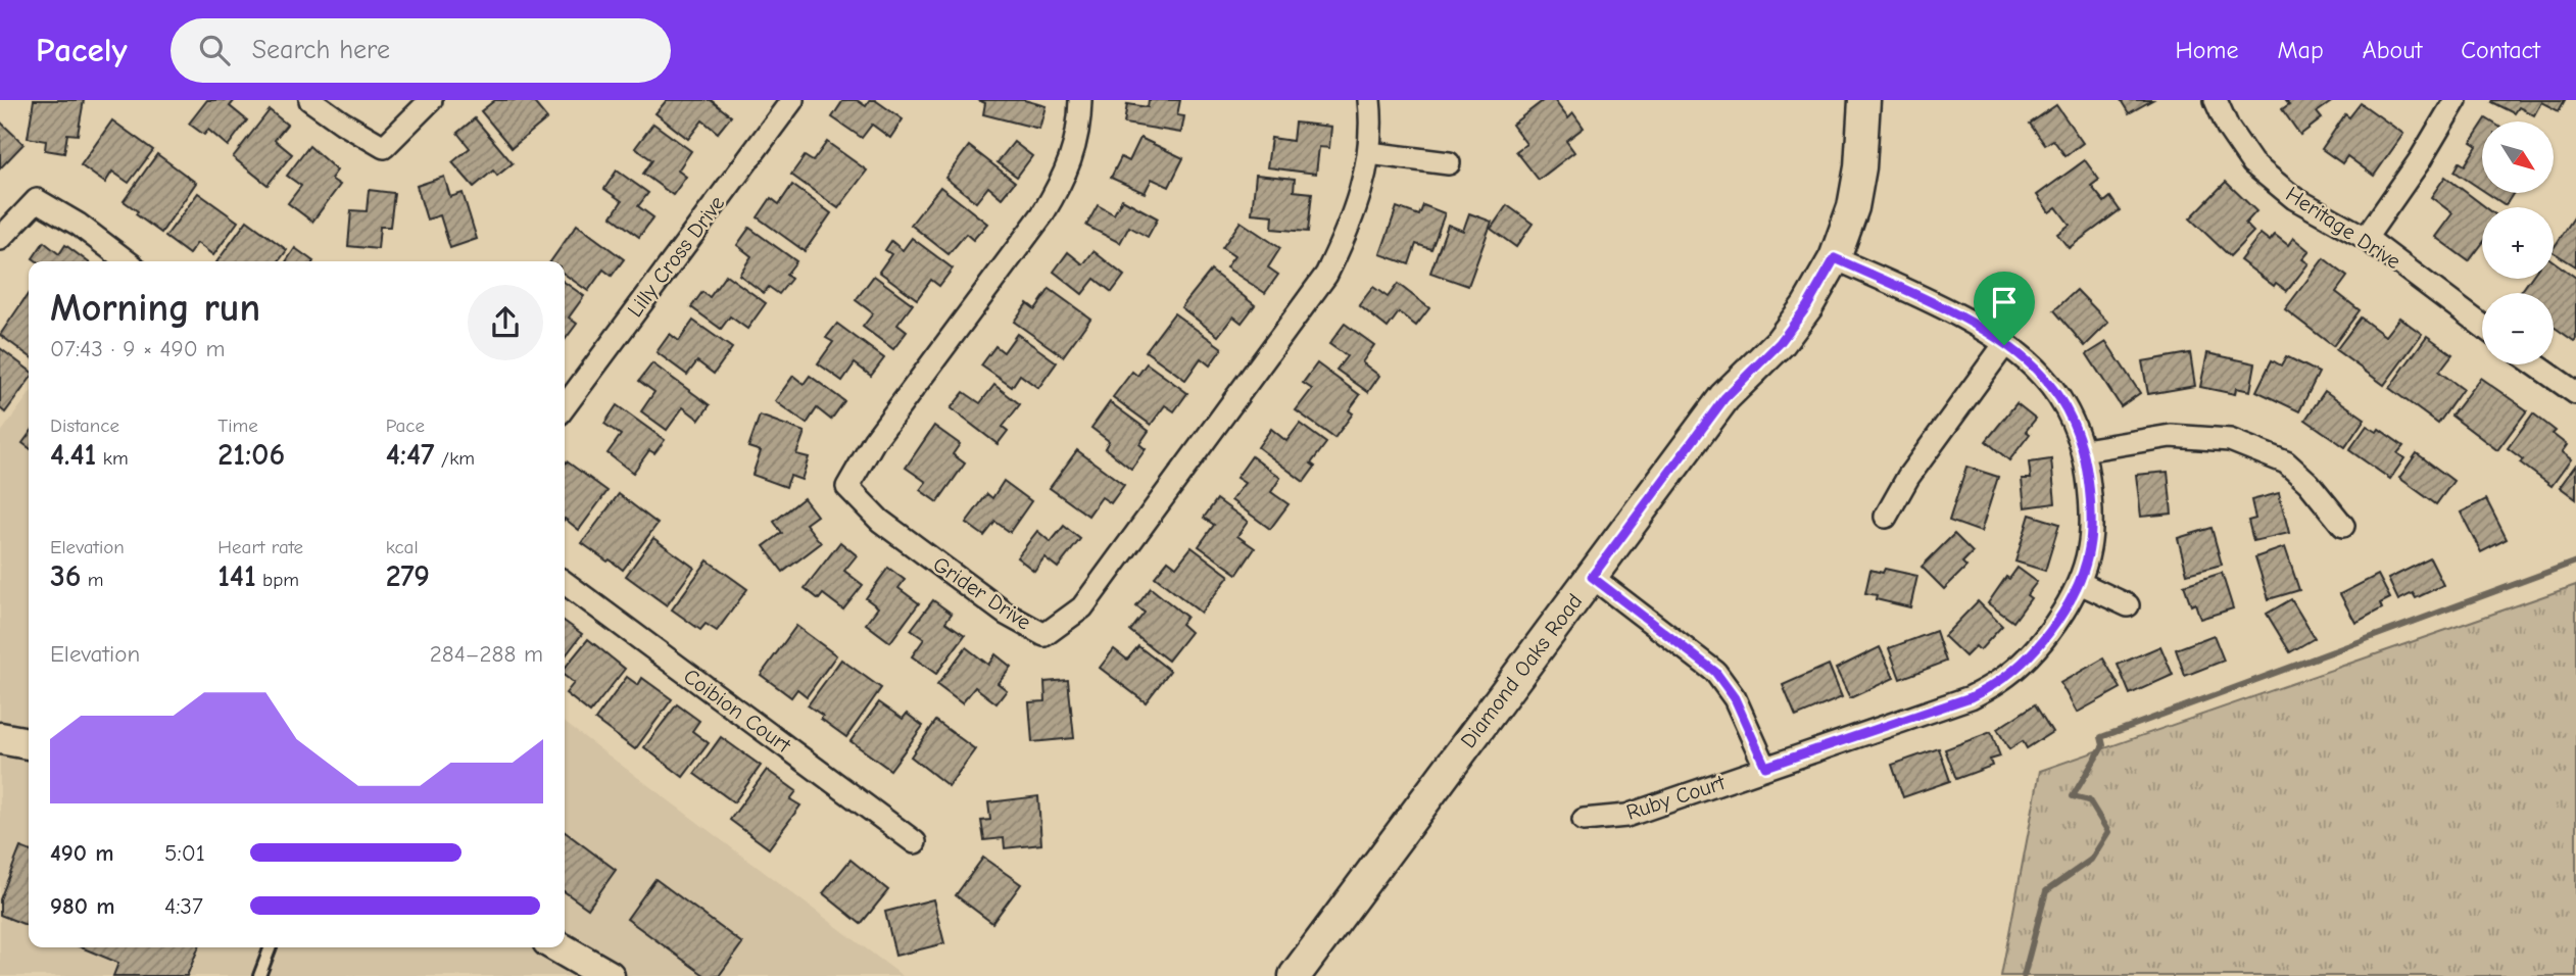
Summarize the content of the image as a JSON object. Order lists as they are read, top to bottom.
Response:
{
  "streets": {
    "street": [
      "Heritage Drive",
      "Lilly Cross Drive",
      "Grider Drive",
      "Diamond Oaks Road",
      "Coibion Court",
      "Ruby Court"
    ]
  },
  "crossings": [
    ["Diamond Oaks Road", "Ruby Court"]
  ],
  "north": "bottom right",
  "page": {
    "header": "Pacely",
    "search": "Search here",
    "nav": [
      "Home",
      "Map",
      "About",
      "Contact"
    ],
    "map_buttons": ["+", "−"],
    "heading": ["Morning run", "07:43 · 9 × 490 m"],
    "stats": [
      ["Distance", "4.41 km"],
      ["Time", "21:06"],
      ["Pace", "4:47 /km"],
      ["Elevation", "36 m"],
      ["Heart rate", "141 bpm"],
      ["kcal", "279"]
    ],
    "chart": ["Elevation", "284–288 m"],
    "list": [
      {
        "name": "490 m",
        "note": "5:01"
      },
      {
        "name": "980 m",
        "note": "4:37"
      }
    ]
  }
}
